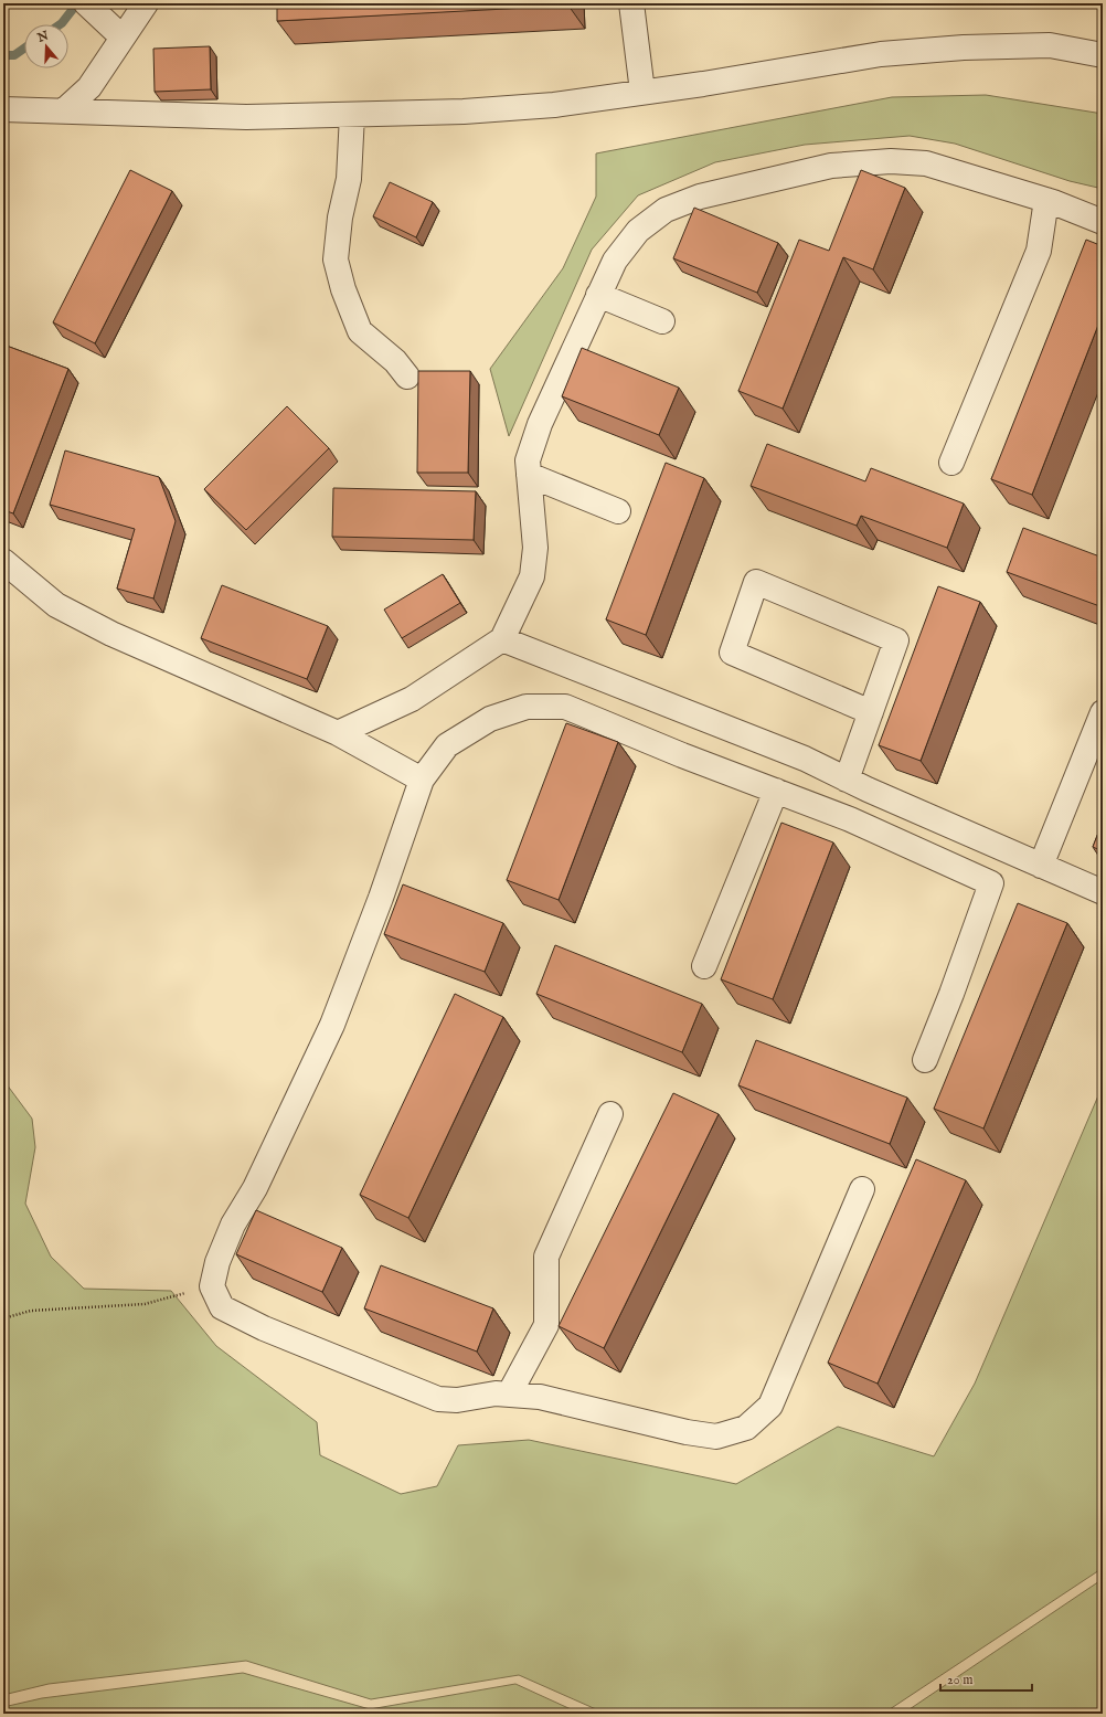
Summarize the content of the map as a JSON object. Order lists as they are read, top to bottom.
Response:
{
  "scale_bar": "20 m",
  "north": "top"
}
